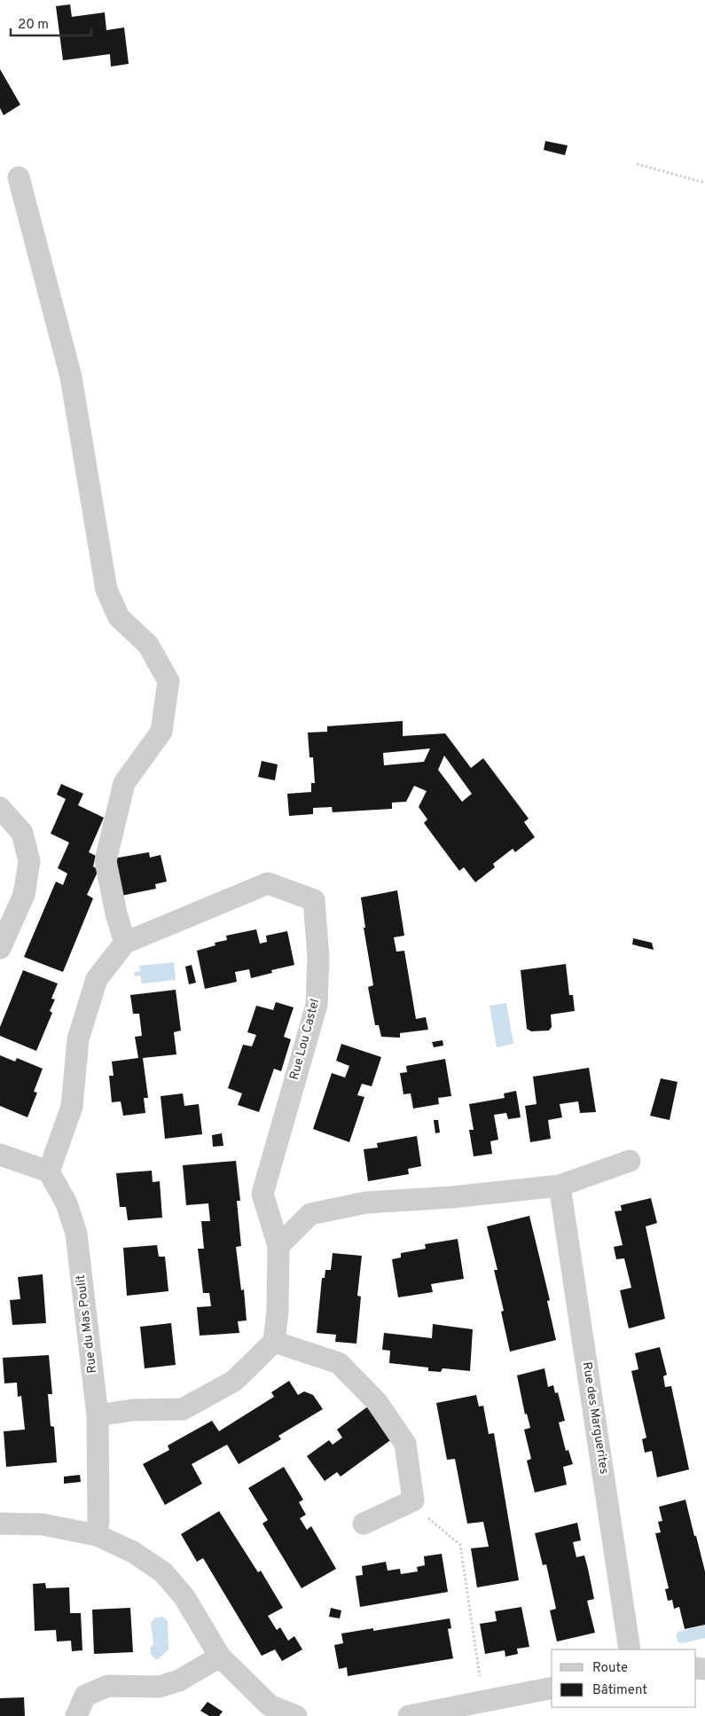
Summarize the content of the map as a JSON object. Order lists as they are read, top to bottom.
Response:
{
  "streets": {
    "street": ["Rue Lou Castel", "Rue du Mas Poulit", "Rue des Marguerites"]
  },
  "crossings": [
    ["Rue Lou Castel", "Rue du Mas Poulit"]
  ],
  "legend": ["Route", "Bâtiment"],
  "scale_bar": "20 m"
}
